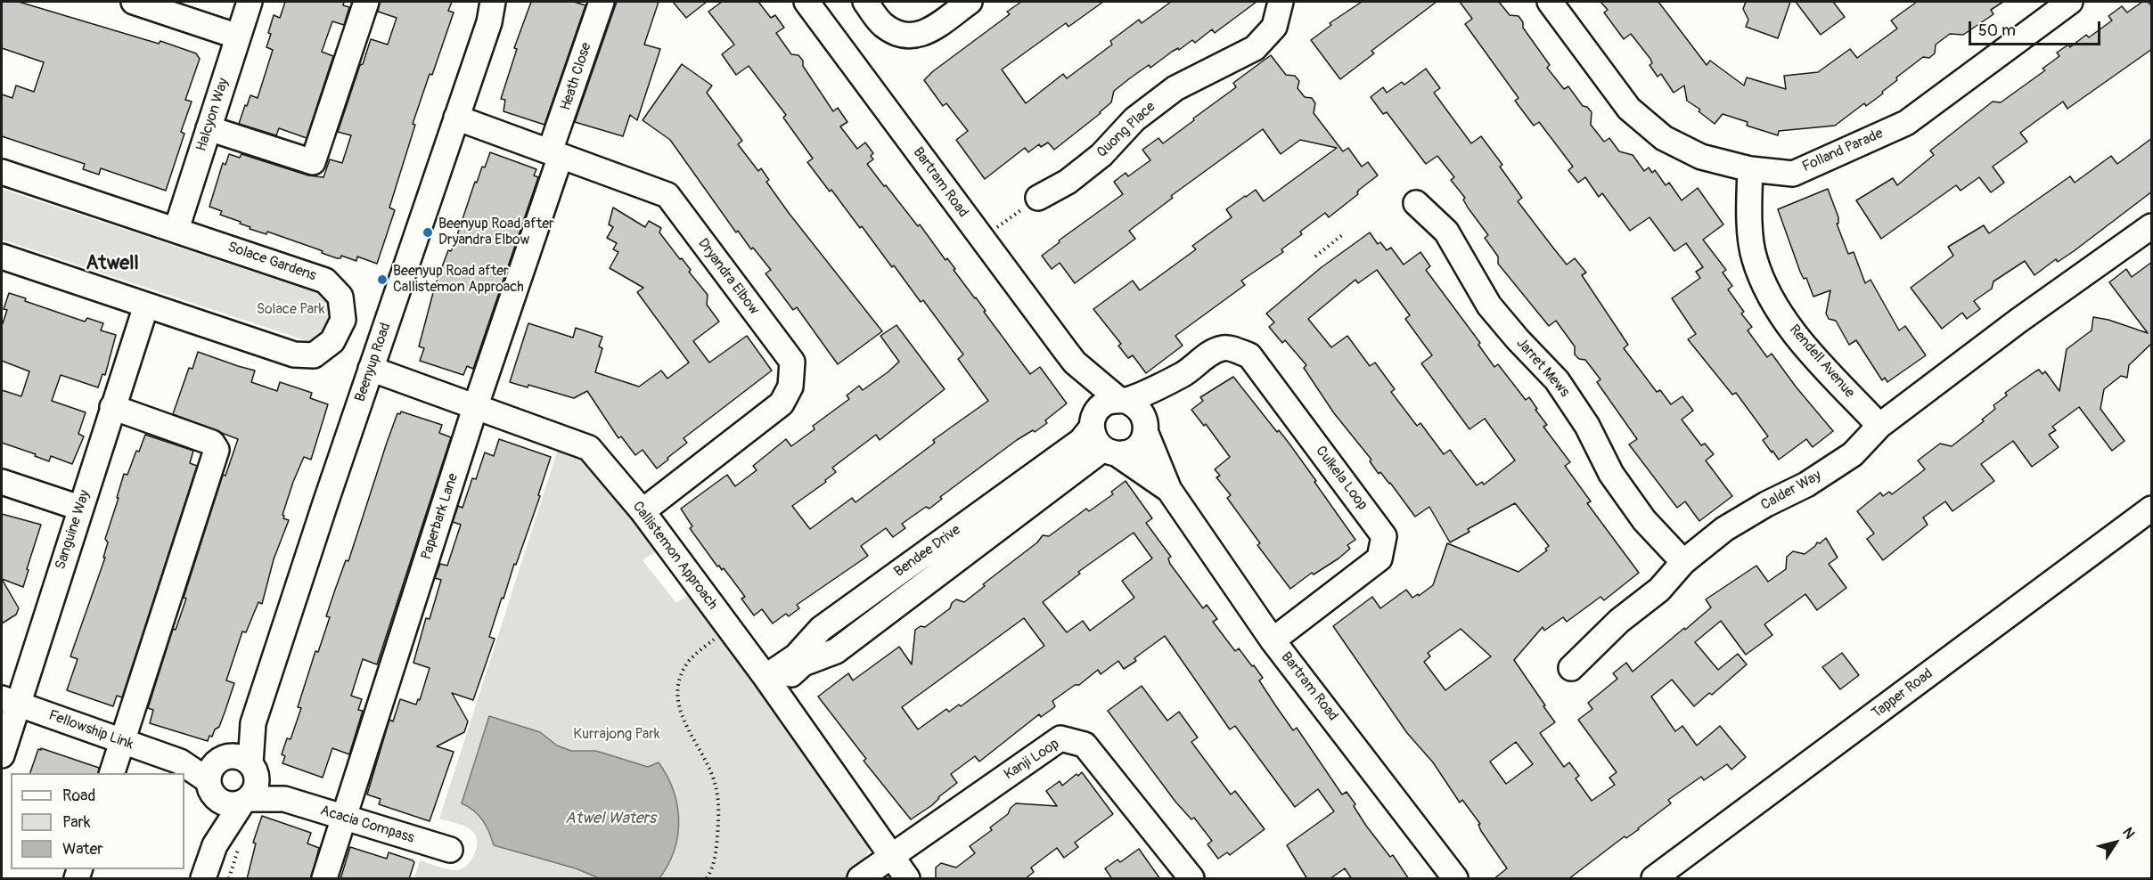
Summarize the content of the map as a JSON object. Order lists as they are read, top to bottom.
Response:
{
  "streets": {
    "street": [
      "Heath Close",
      "Halcyon Way",
      "Quong Place",
      "Folland Parade",
      "Bartram Road",
      "Solace Gardens",
      "Dryandra Elbow",
      "Rendell Avenue",
      "Beenyup Road",
      "Jarret Mews",
      "Culkela Loop",
      "Calder Way",
      "Paperbark Lane",
      "Sanguine Way",
      "Bendee Drive",
      "Callistemon Approach",
      "Tapper Road",
      "Fellowship Link",
      "Kanji Loop",
      "Acacia Compass"
    ]
  },
  "crossings": [
    ["Heath Close", "Dryandra Elbow"],
    ["Heath Close", "Paperbark Lane"],
    ["Halcyon Way", "Solace Gardens"],
    ["Folland Parade", "Rendell Avenue"],
    ["Bartram Road", "Culkela Loop"],
    ["Bartram Road", "Bendee Drive"],
    ["Solace Gardens", "Sanguine Way"],
    ["Dryandra Elbow", "Beenyup Road"],
    ["Dryandra Elbow", "Paperbark Lane"],
    ["Dryandra Elbow", "Callistemon Approach"],
    ["Rendell Avenue", "Calder Way"],
    ["Beenyup Road", "Callistemon Approach"],
    ["Beenyup Road", "Fellowship Link"],
    ["Beenyup Road", "Acacia Compass"],
    ["Jarret Mews", "Calder Way"],
    ["Culkela Loop", "Bendee Drive"],
    ["Paperbark Lane", "Callistemon Approach"],
    ["Paperbark Lane", "Acacia Compass"],
    ["Sanguine Way", "Fellowship Link"],
    ["Bendee Drive", "Callistemon Approach"],
    ["Callistemon Approach", "Kanji Loop"],
    ["Fellowship Link", "Acacia Compass"]
  ],
  "districts": ["Atwell"],
  "water": ["Atwel Waters"],
  "parks": ["Solace Park", "Kurrajong Park"],
  "places": ["Beenyup Road after Dryandra Elbow", "Beenyup Road after Callistemon Approach"],
  "legend": ["Road", "Park", "Water"],
  "scale_bar": "50 m",
  "north": "top right"
}
